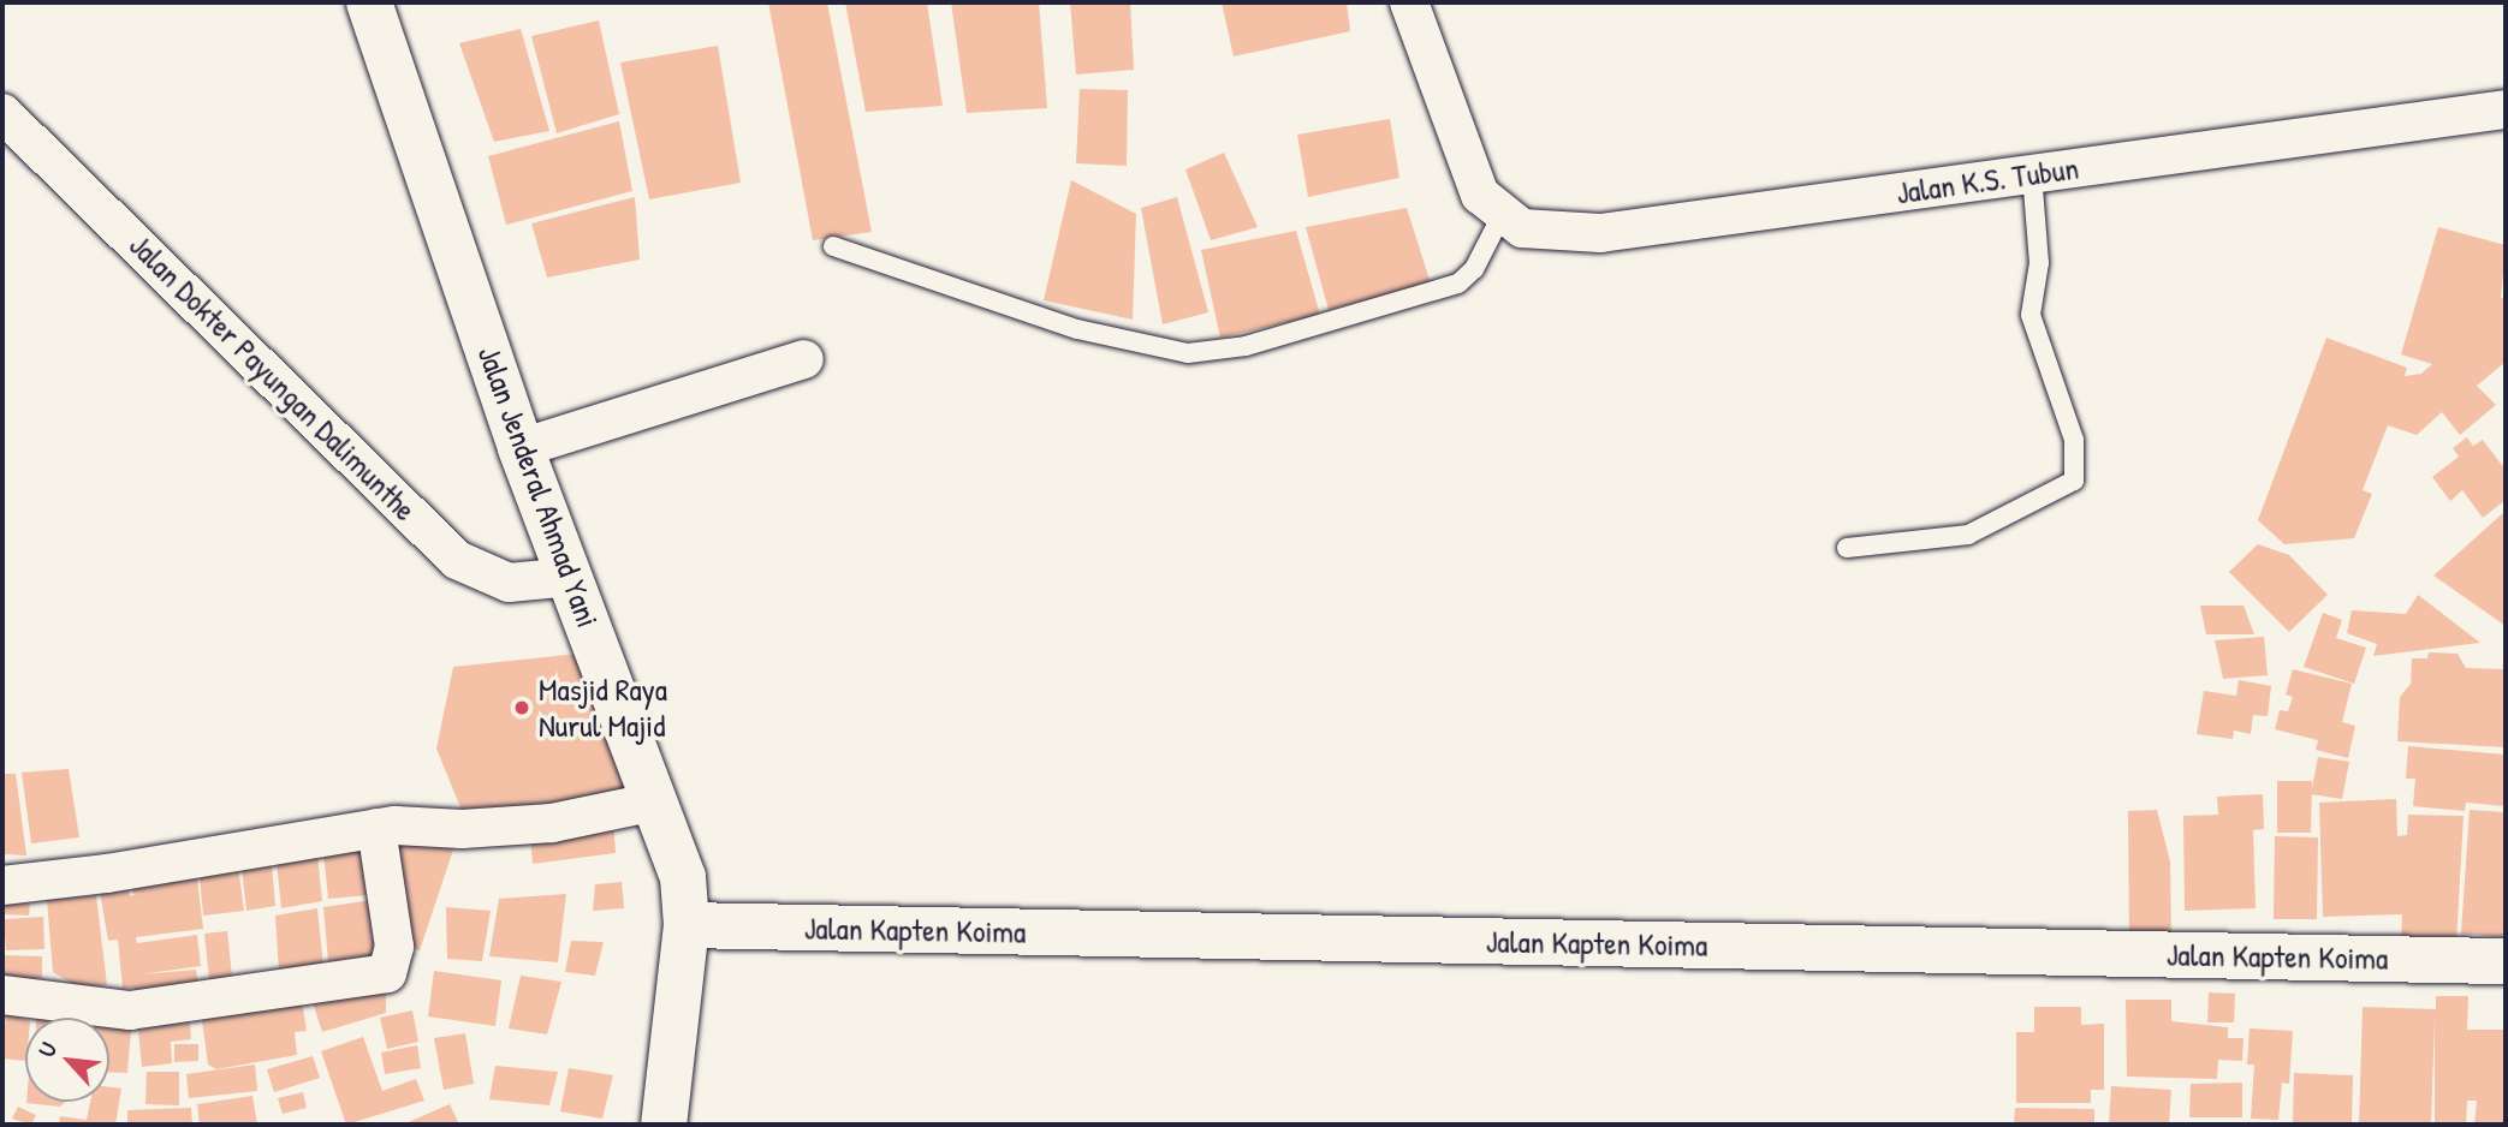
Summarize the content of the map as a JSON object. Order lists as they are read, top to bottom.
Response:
{
  "streets": {
    "street": [
      "Jalan K.S. Tubun",
      "Jalan Dokter Payungan Dalimunthe",
      "Jalan Jenderal Ahmad Yani",
      "Jalan Kapten Koima"
    ]
  },
  "crossings": [
    ["Jalan Dokter Payungan Dalimunthe", "Jalan Jenderal Ahmad Yani"],
    ["Jalan Jenderal Ahmad Yani", "Jalan Kapten Koima"]
  ],
  "places": ["Masjid Raya Nurul Majid"],
  "north": "top left"
}
